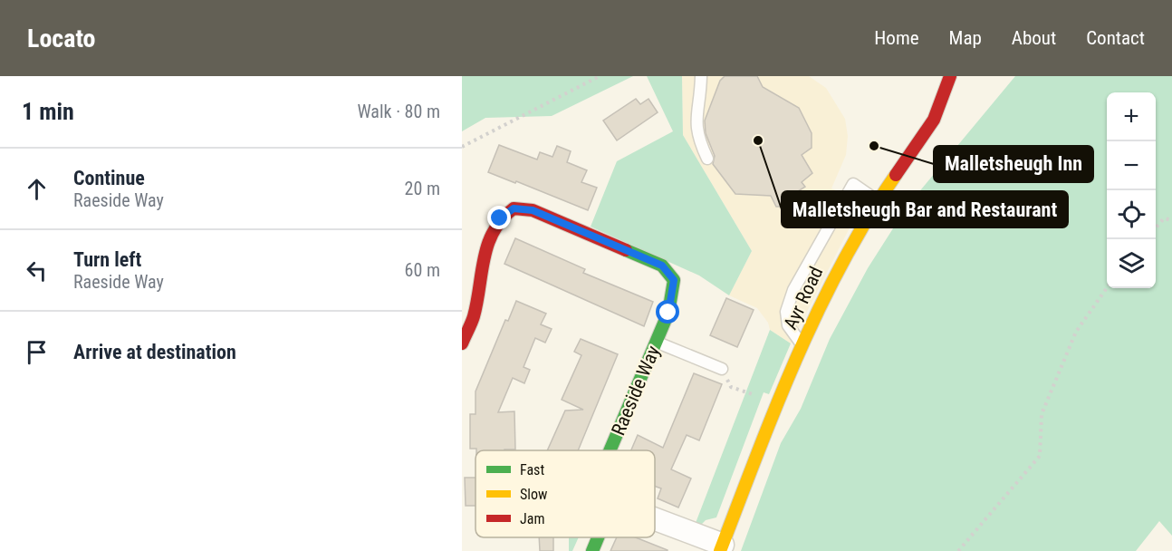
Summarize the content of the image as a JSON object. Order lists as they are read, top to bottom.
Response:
{
  "streets": {
    "street": ["Ayr Road", "Raeside Way"]
  },
  "places": ["Malletsheugh Bar and Restaurant", "Malletsheugh Inn"],
  "legend": ["Fast", "Slow", "Jam"],
  "page": {
    "header": "Locato",
    "nav": [
      "Home",
      "Map",
      "About",
      "Contact"
    ],
    "heading": ["1 min", "Walk · 80 m"],
    "map_buttons": ["+", "−"],
    "list": [
      ["Continue", "Raeside Way", "20 m"],
      ["Turn left", "Raeside Way", "60 m"],
      "Arrive at destination"
    ]
  }
}
